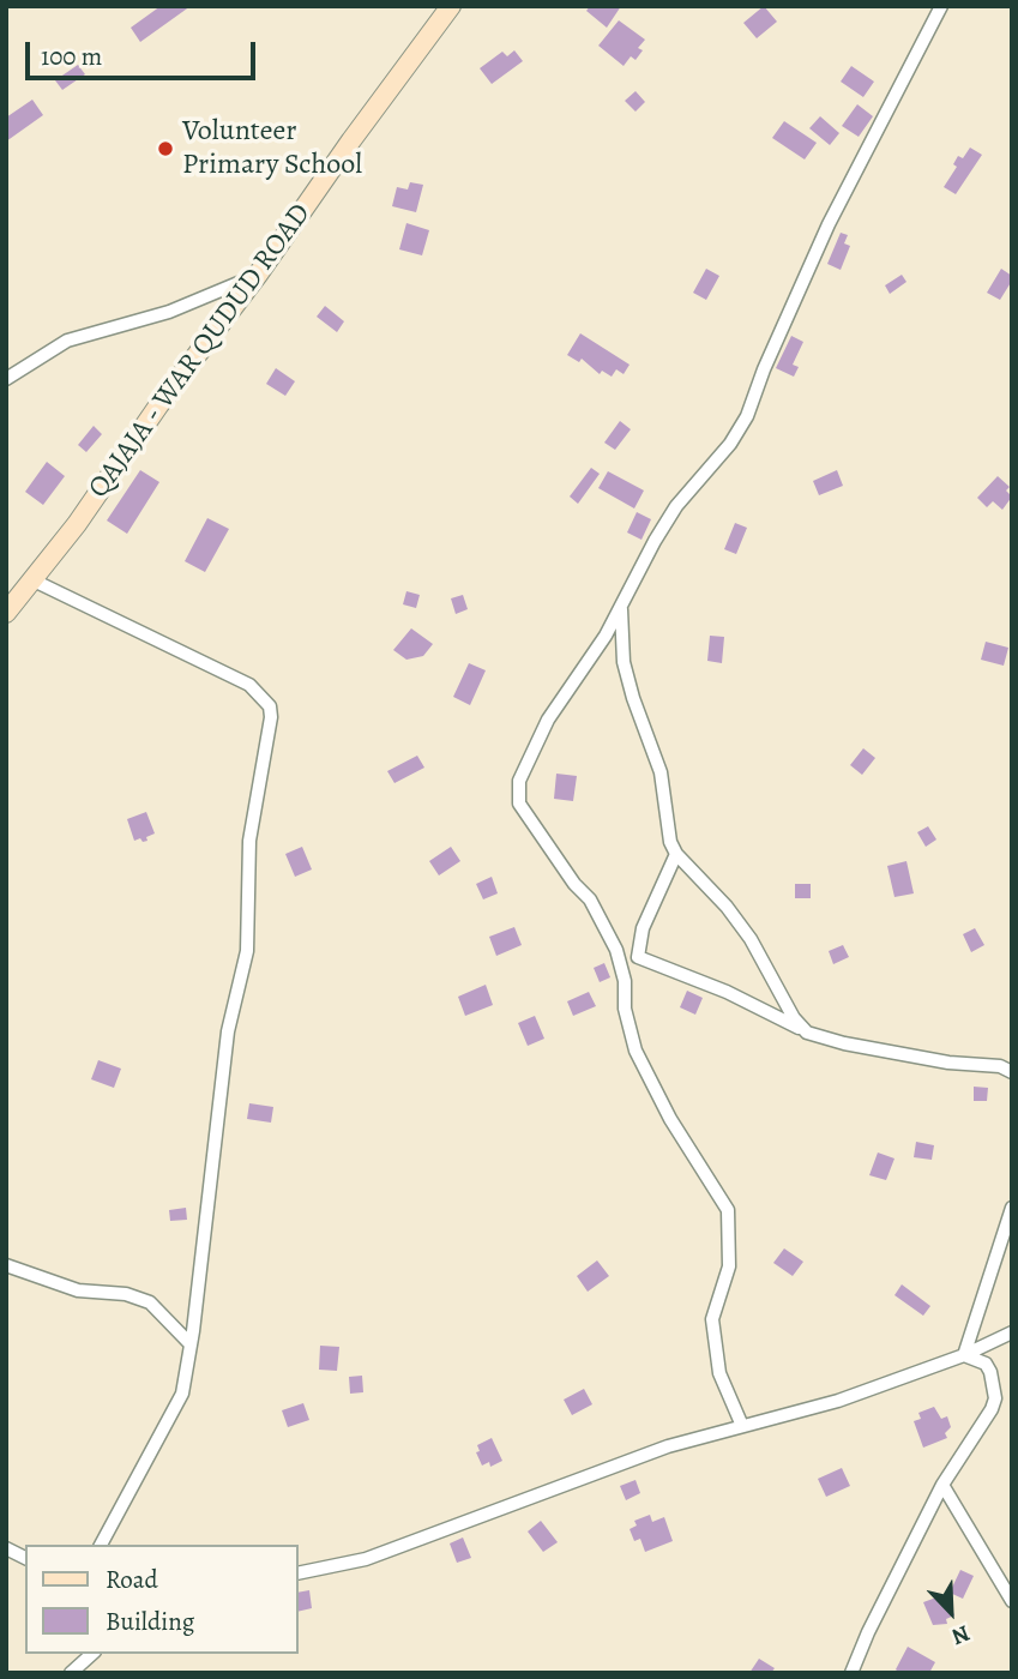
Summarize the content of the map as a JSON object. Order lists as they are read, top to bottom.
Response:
{
  "streets": {
    "street": ["QAJAJA - WAR QUDUD ROAD"]
  },
  "places": ["Volunteer Primary School"],
  "legend": ["Road", "Building"],
  "scale_bar": "100 m",
  "north": "bottom right"
}
